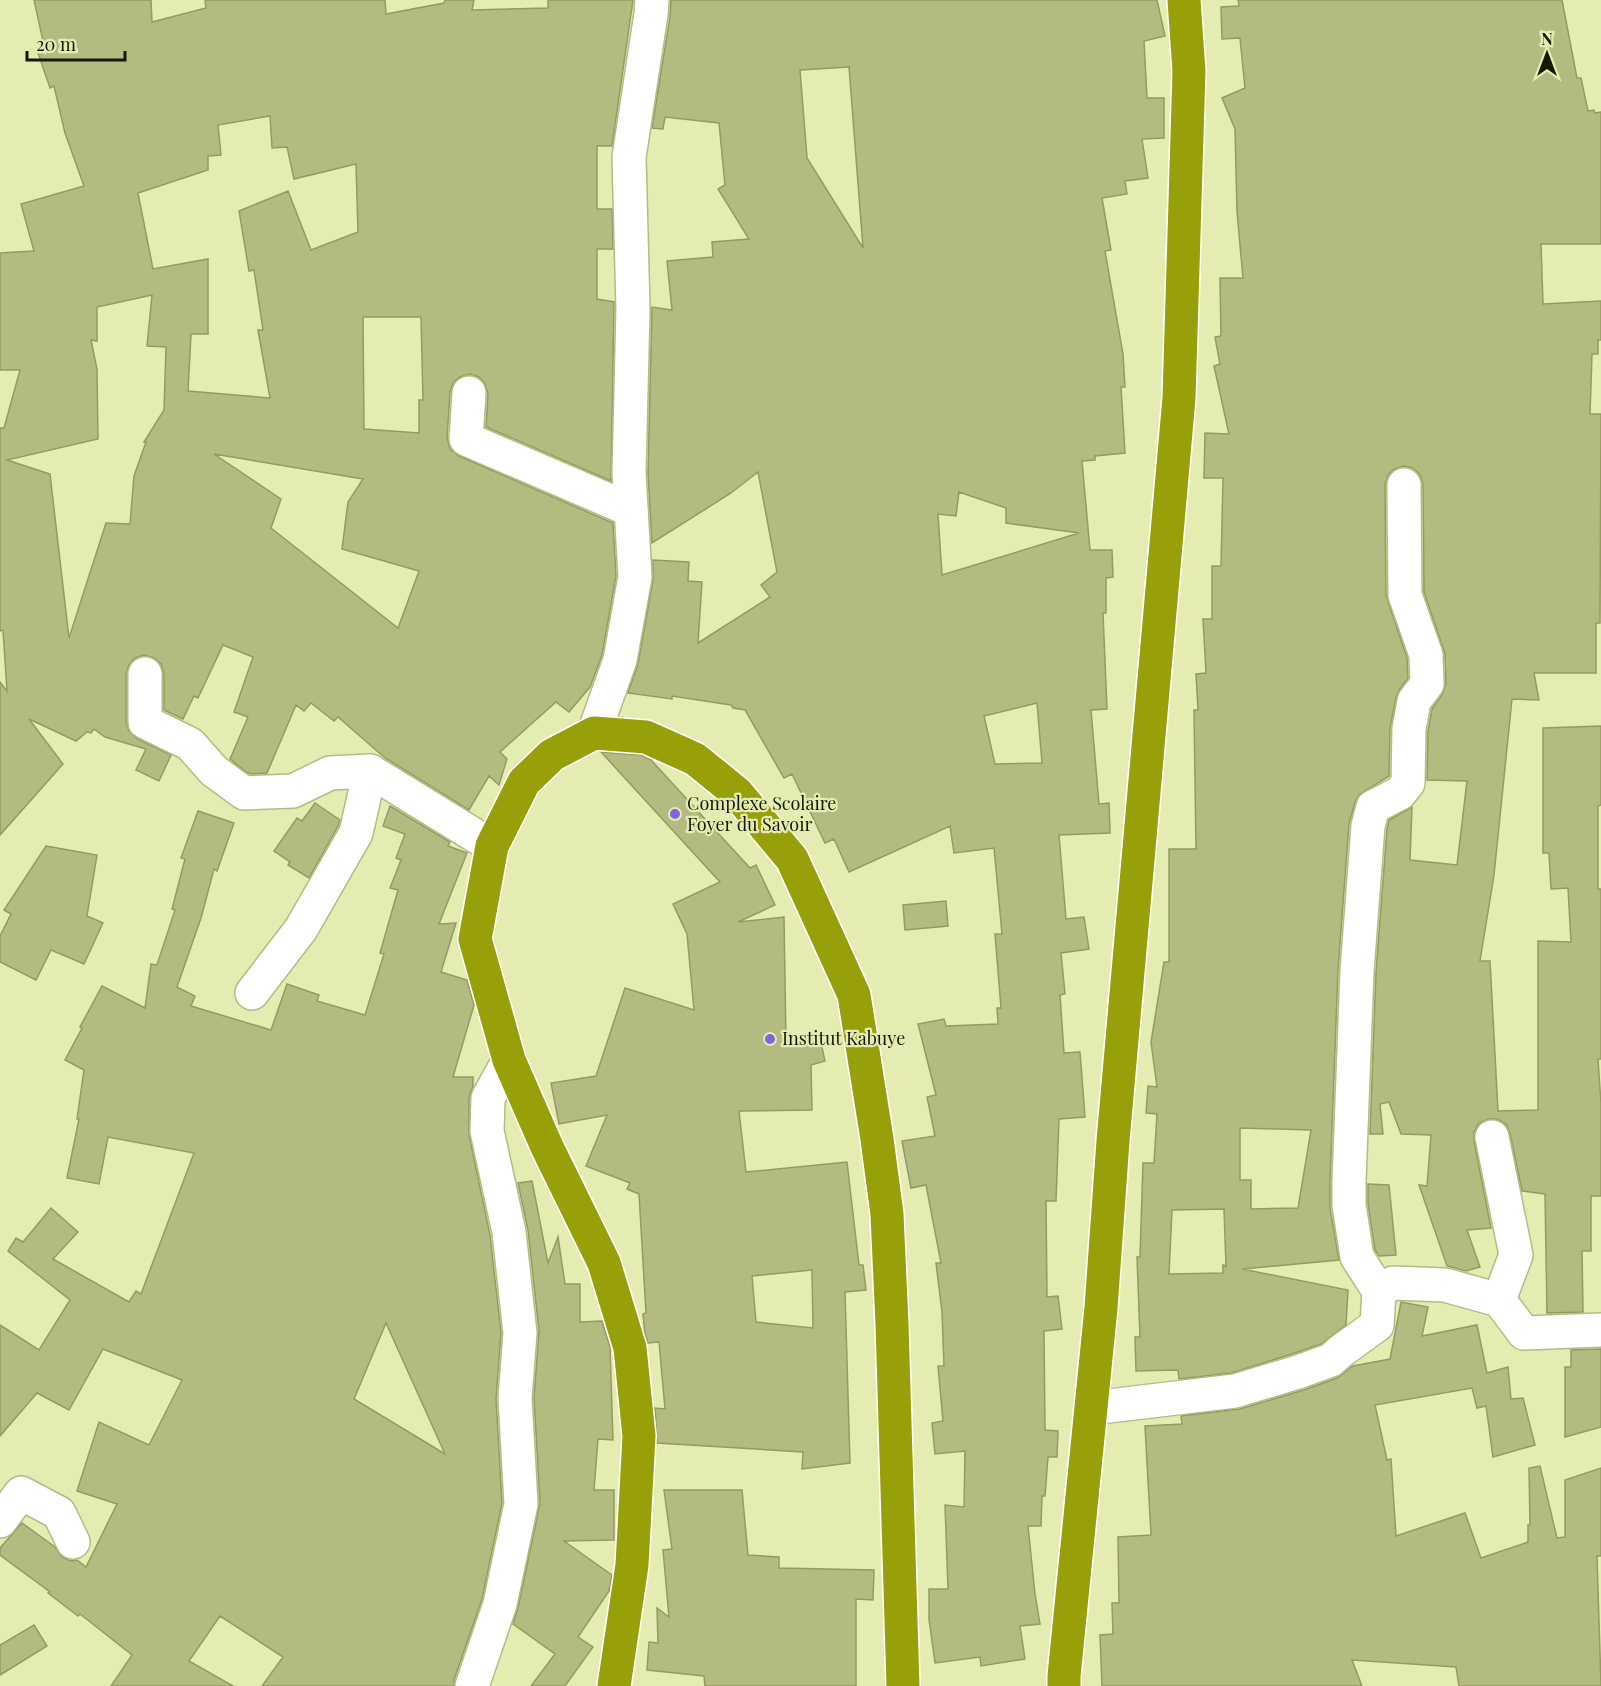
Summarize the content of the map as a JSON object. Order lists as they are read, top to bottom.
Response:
{
  "places": ["Complexe Scolaire Foyer du Savoir", "Institut Kabuye"],
  "scale_bar": "20 m",
  "north": "top"
}
